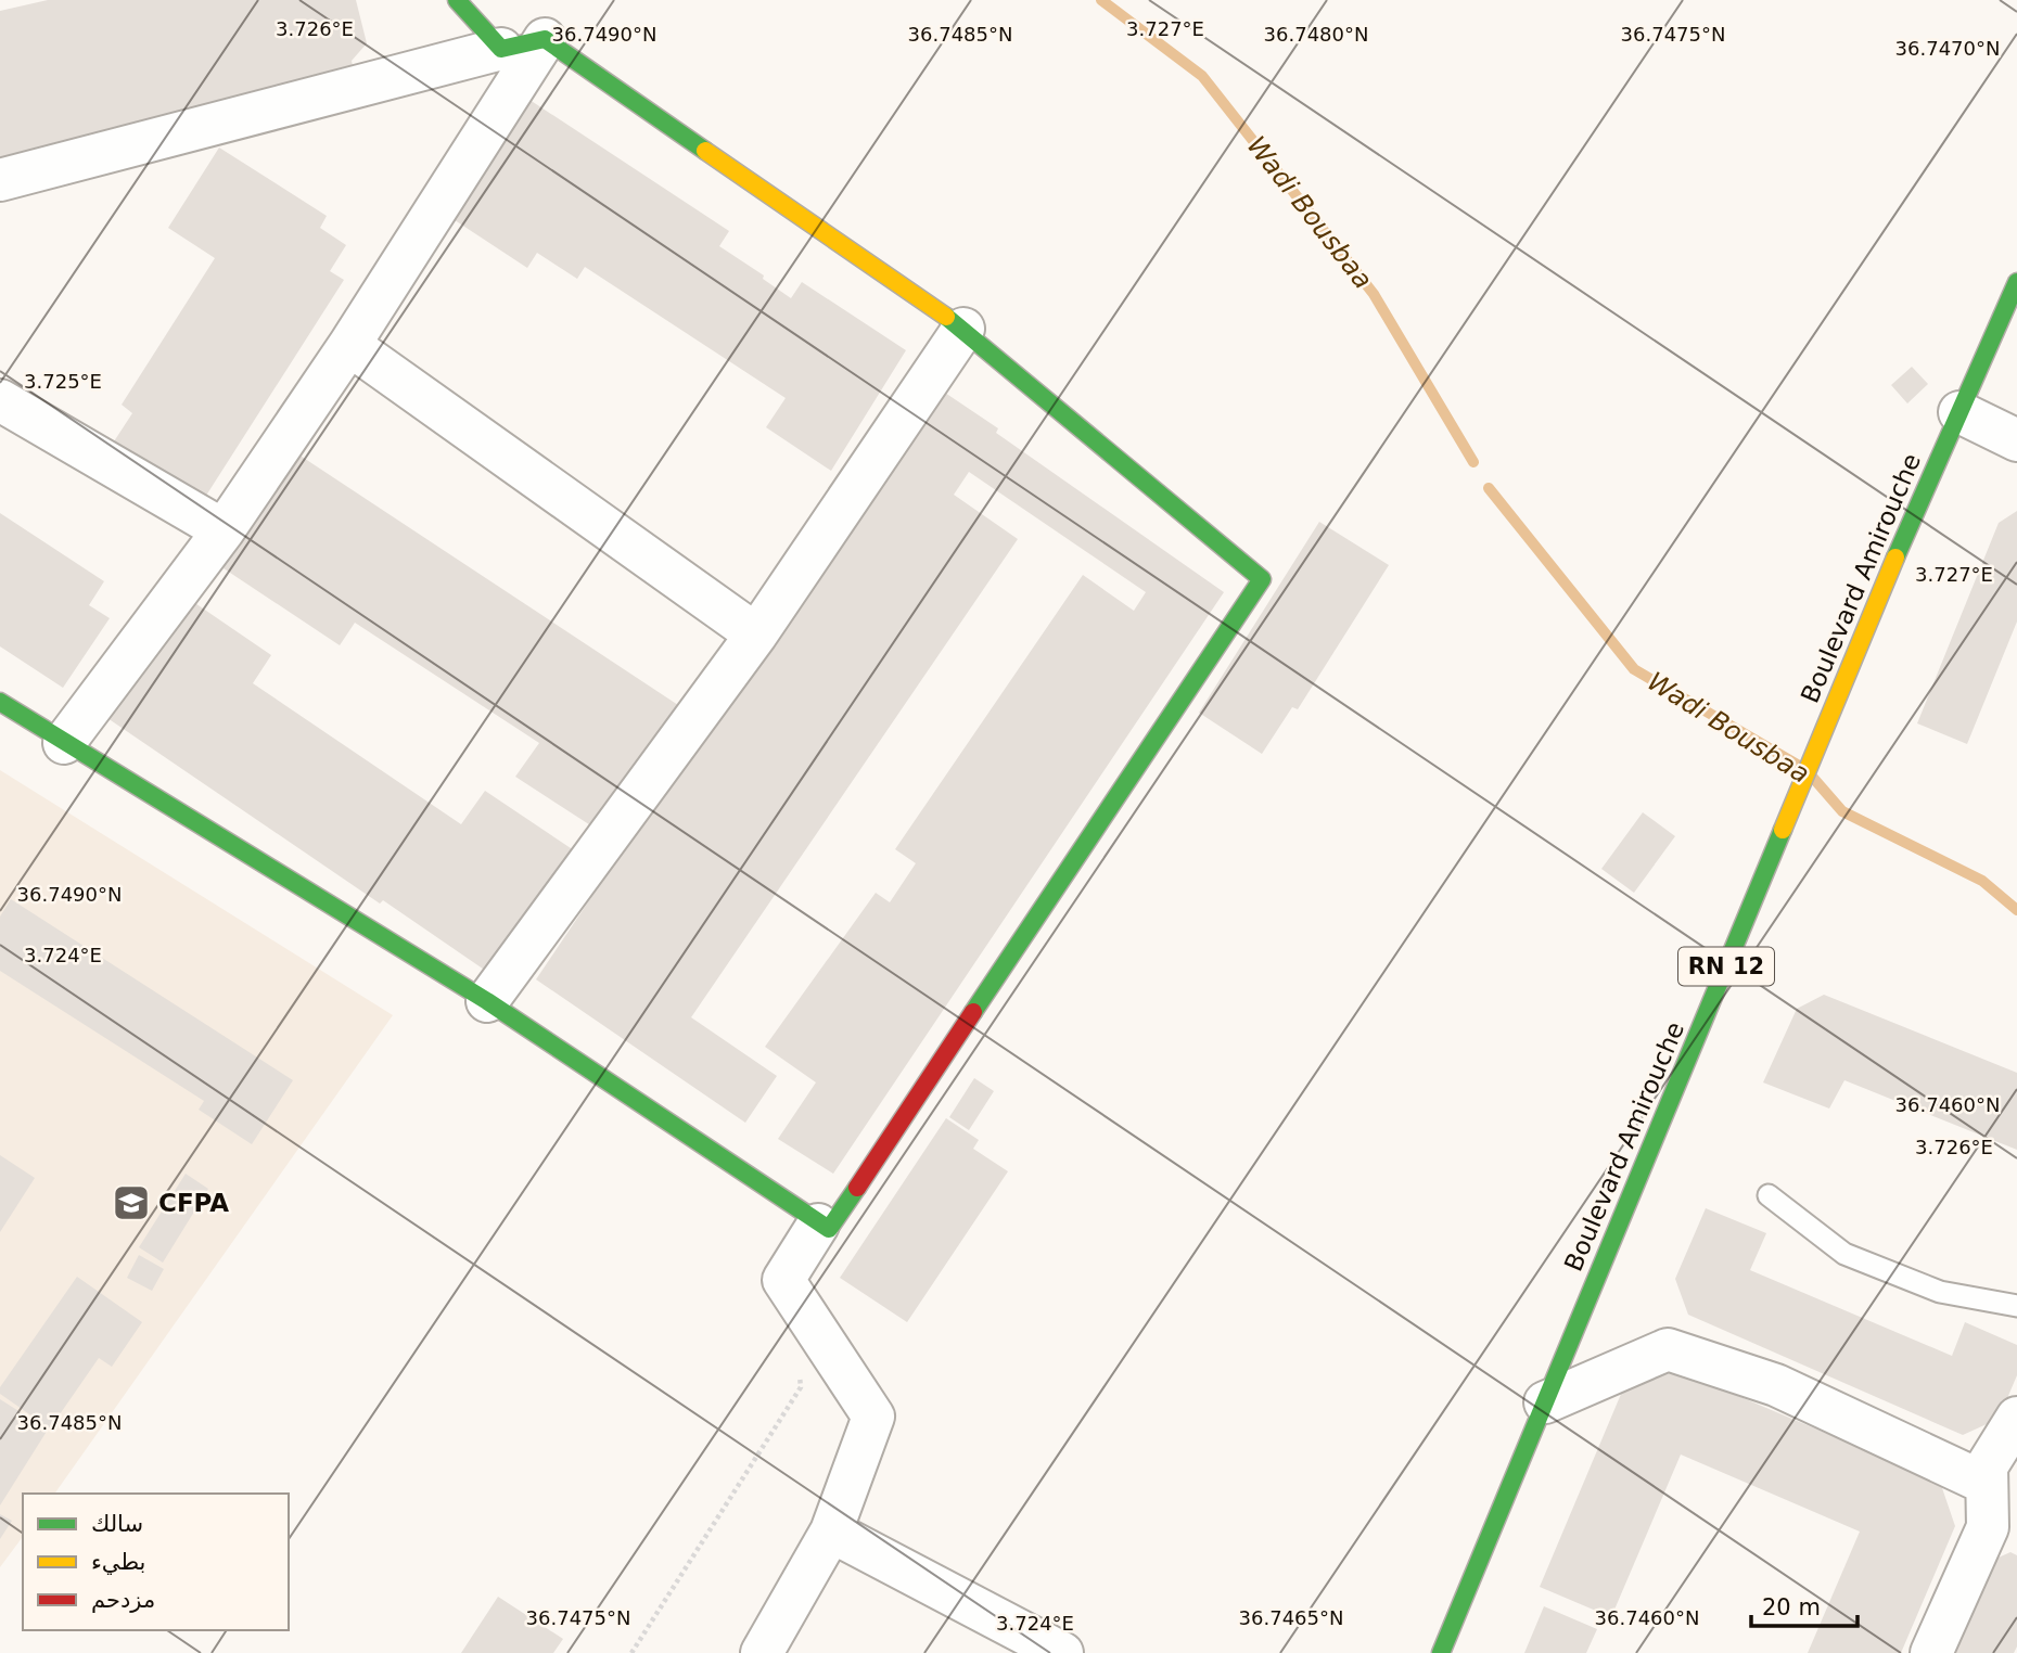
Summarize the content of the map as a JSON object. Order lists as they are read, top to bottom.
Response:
{
  "streets": {
    "street": ["Boulevard Amirouche", "RN 12"]
  },
  "water": ["Wadi Bousbaa"],
  "places": {
    "school or university": ["CFPA"]
  },
  "legend": ["سالك", "بطيء", "مزدحم"],
  "scale_bar": "20 m",
  "coordinates": [
    "3.726°E",
    "3.727°E",
    "36.7485°N",
    "36.7480°N",
    "36.7475°N",
    "36.7490°N",
    "36.7470°N",
    "3.725°E",
    "3.724°E",
    "36.7460°N",
    "36.7465°N"
  ]
}
